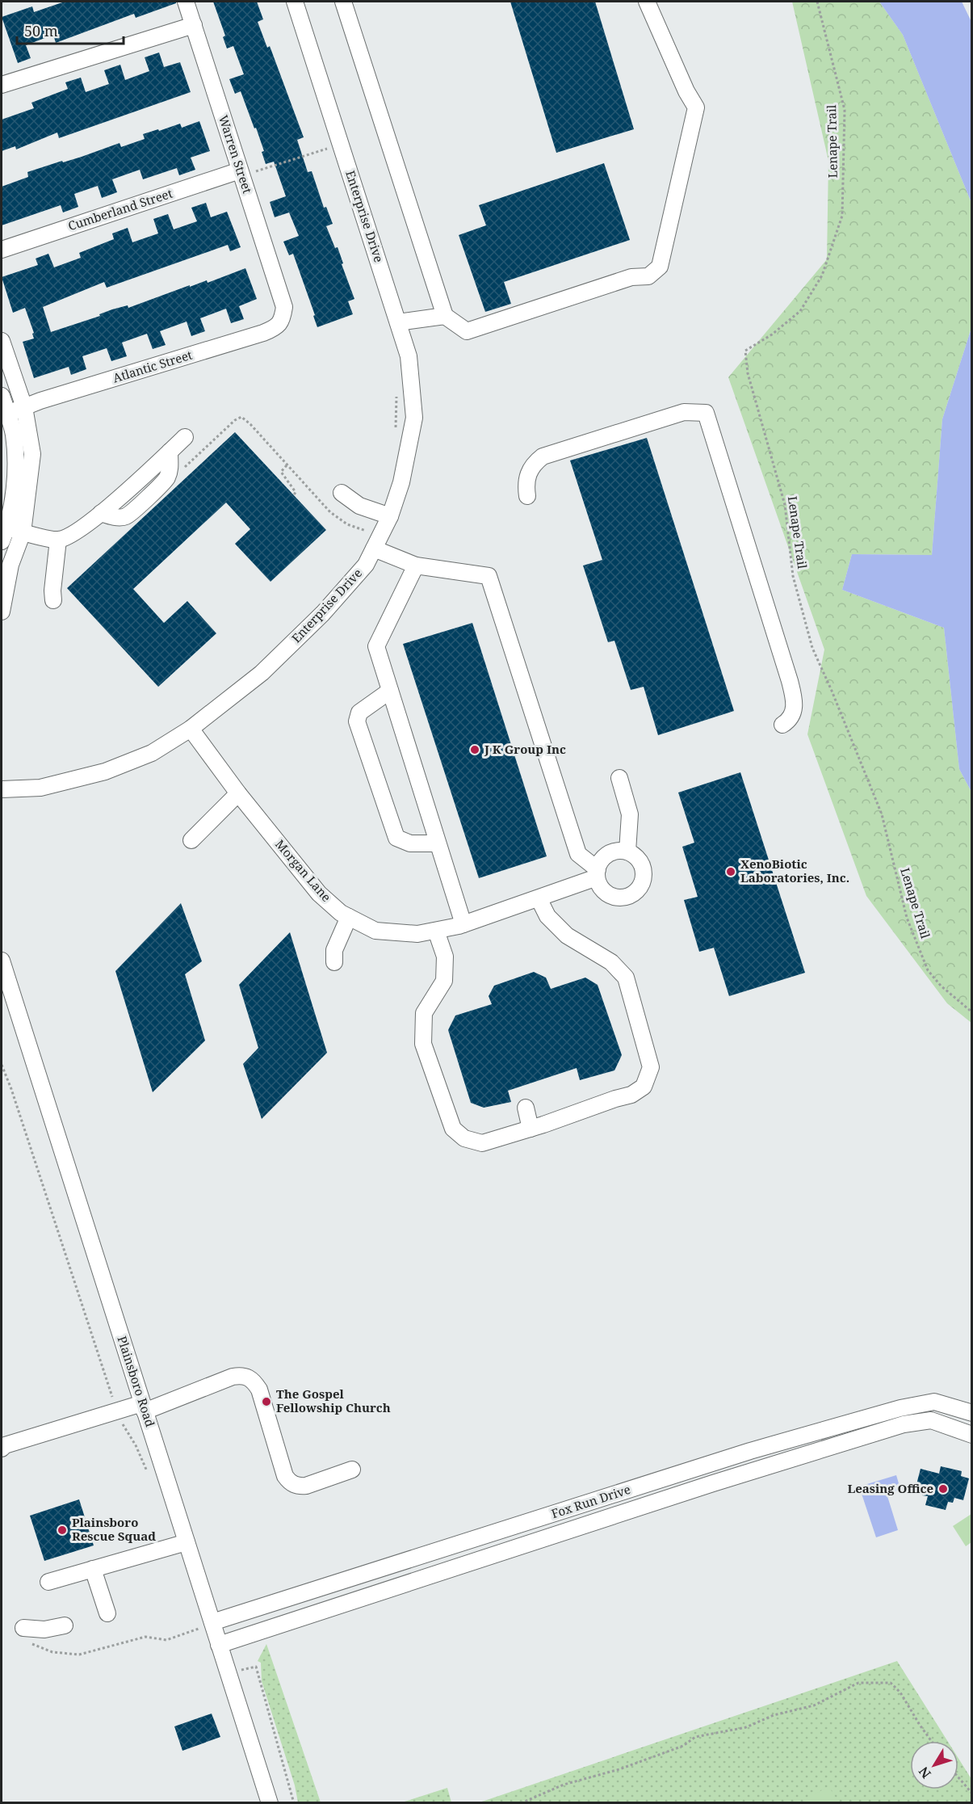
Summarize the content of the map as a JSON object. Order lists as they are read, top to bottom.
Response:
{
  "streets": {
    "street": [
      "Warren Street",
      "Cumberland Street",
      "Enterprise Drive",
      "Atlantic Street",
      "Morgan Lane",
      "Plainsboro Road",
      "Fox Run Drive"
    ],
    "path": ["Lenape Trail"]
  },
  "crossings": [
    ["Warren Street", "Cumberland Street"],
    ["Warren Street", "Atlantic Street"],
    ["Enterprise Drive", "Morgan Lane"],
    ["Plainsboro Road", "Fox Run Drive"]
  ],
  "places": [
    "J K Group Inc",
    "XenoBiotic Laboratories, Inc.",
    "The Gospel Fellowship Church",
    "Leasing Office",
    "Plainsboro Rescue Squad"
  ],
  "scale_bar": "50 m",
  "north": "bottom left"
}
